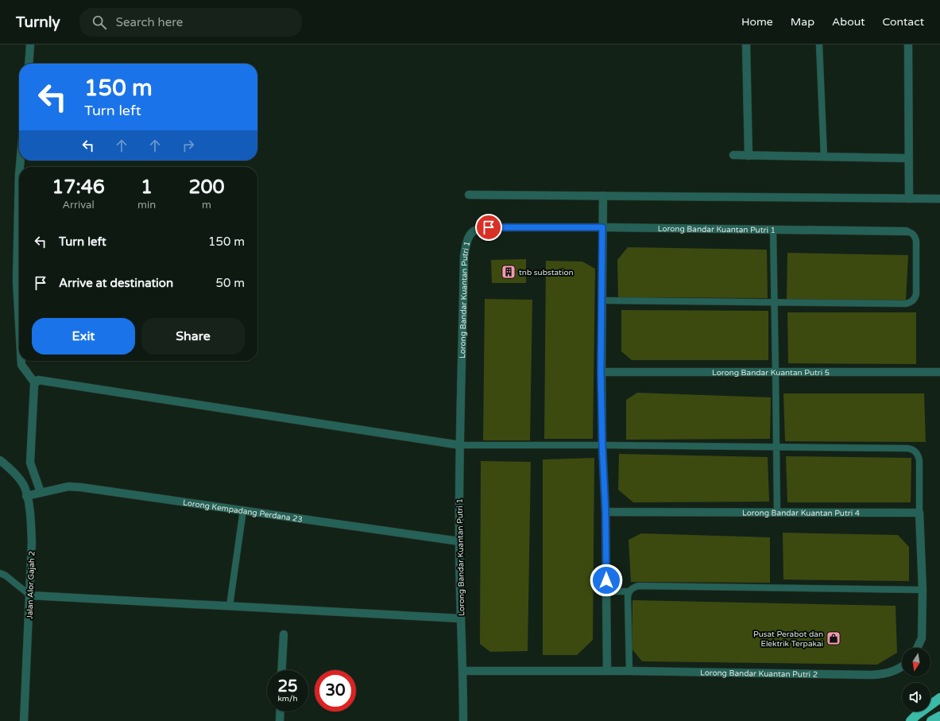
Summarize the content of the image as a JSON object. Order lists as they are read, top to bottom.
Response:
{
  "streets": {
    "street": [
      "Lorong Bandar Kuantan Putri 1",
      "Lorong Bandar Kuantan Putri 5",
      "Lorong Kempadang Perdana 23",
      "Lorong Bandar Kuantan Putri 4",
      "Jalan Alor Gajah 2",
      "Lorong Bandar Kuantan Putri 2"
    ]
  },
  "crossings": [
    ["Lorong Bandar Kuantan Putri 1", "Lorong Kempadang Perdana 23"],
    ["Lorong Bandar Kuantan Putri 1", "Lorong Bandar Kuantan Putri 2"],
    ["Lorong Kempadang Perdana 23", "Jalan Alor Gajah 2"]
  ],
  "places": {
    "building": ["tnb substation"],
    "shop": ["Pusat Perabot dan Elektrik Terpakai"]
  },
  "north": "bottom",
  "page": {
    "header": "Turnly",
    "search": "Search here",
    "nav": [
      "Home",
      "Map",
      "About",
      "Contact"
    ],
    "turn": ["150 m", "Turn left"],
    "eta": [
      "17:46",
      "Arrival",
      "1",
      "min",
      "200",
      "m"
    ],
    "list": [
      {
        "name": "Turn left",
        "value": "150 m"
      },
      {
        "name": "Arrive at destination",
        "value": "50 m"
      }
    ],
    "buttons": ["Exit", "Share"],
    "speed": "25 km/h",
    "limit": "30"
  }
}
